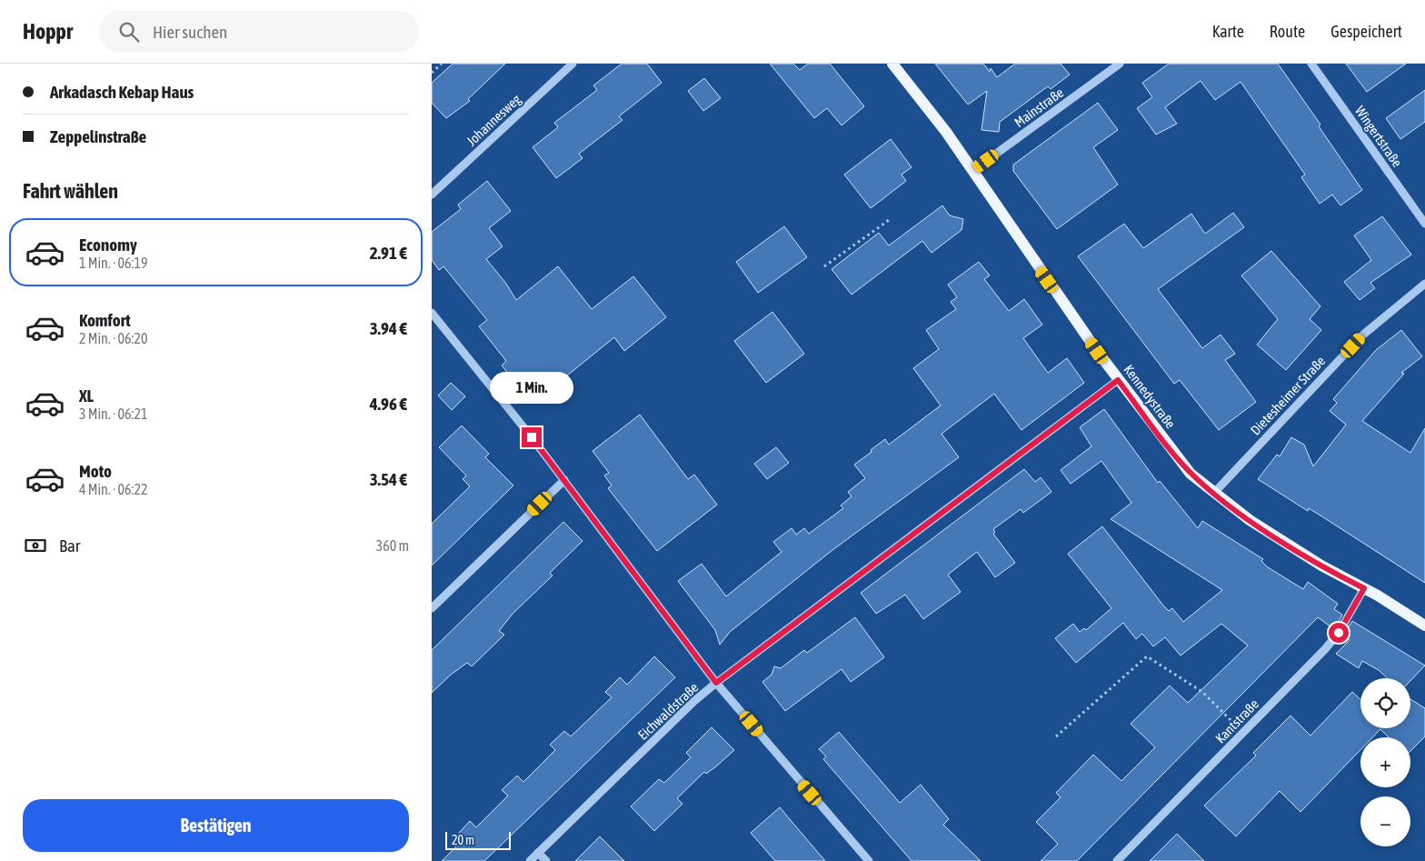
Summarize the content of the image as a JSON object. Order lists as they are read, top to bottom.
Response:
{
  "streets": {
    "main road": ["Kennedystraße"],
    "street": [
      "Mainstraße",
      "Johannesweg",
      "Wingertstraße",
      "Dietesheimer Straße",
      "Eichwaldstraße",
      "Kantstraße"
    ]
  },
  "crossings": [
    ["Mainstraße", "Kennedystraße"],
    ["Dietesheimer Straße", "Kennedystraße"],
    ["Kennedystraße", "Eichwaldstraße"],
    ["Kennedystraße", "Kantstraße"]
  ],
  "scale_bar": "20 m",
  "page": {
    "header": "Hoppr",
    "search": "Hier suchen",
    "nav": ["Karte", "Route", "Gespeichert"],
    "banner": ["Arkadasch Kebap Haus", "Zeppelinstraße"],
    "heading": "Fahrt wählen",
    "list": [
      {
        "name": "Economy",
        "note": "1 Min. · 06:19",
        "value": "2.91 €"
      },
      {
        "name": "Komfort",
        "note": "2 Min. · 06:20",
        "value": "3.94 €"
      },
      {
        "name": "XL",
        "note": "3 Min. · 06:21",
        "value": "4.96 €"
      },
      {
        "name": "Moto",
        "note": "4 Min. · 06:22",
        "value": "3.54 €"
      }
    ],
    "bubble": "1 Min.",
    "pay": ["Bar", "360 m"],
    "map_buttons": ["+", "−"],
    "buttons": "Bestätigen",
    "scale": "20 m"
  }
}
